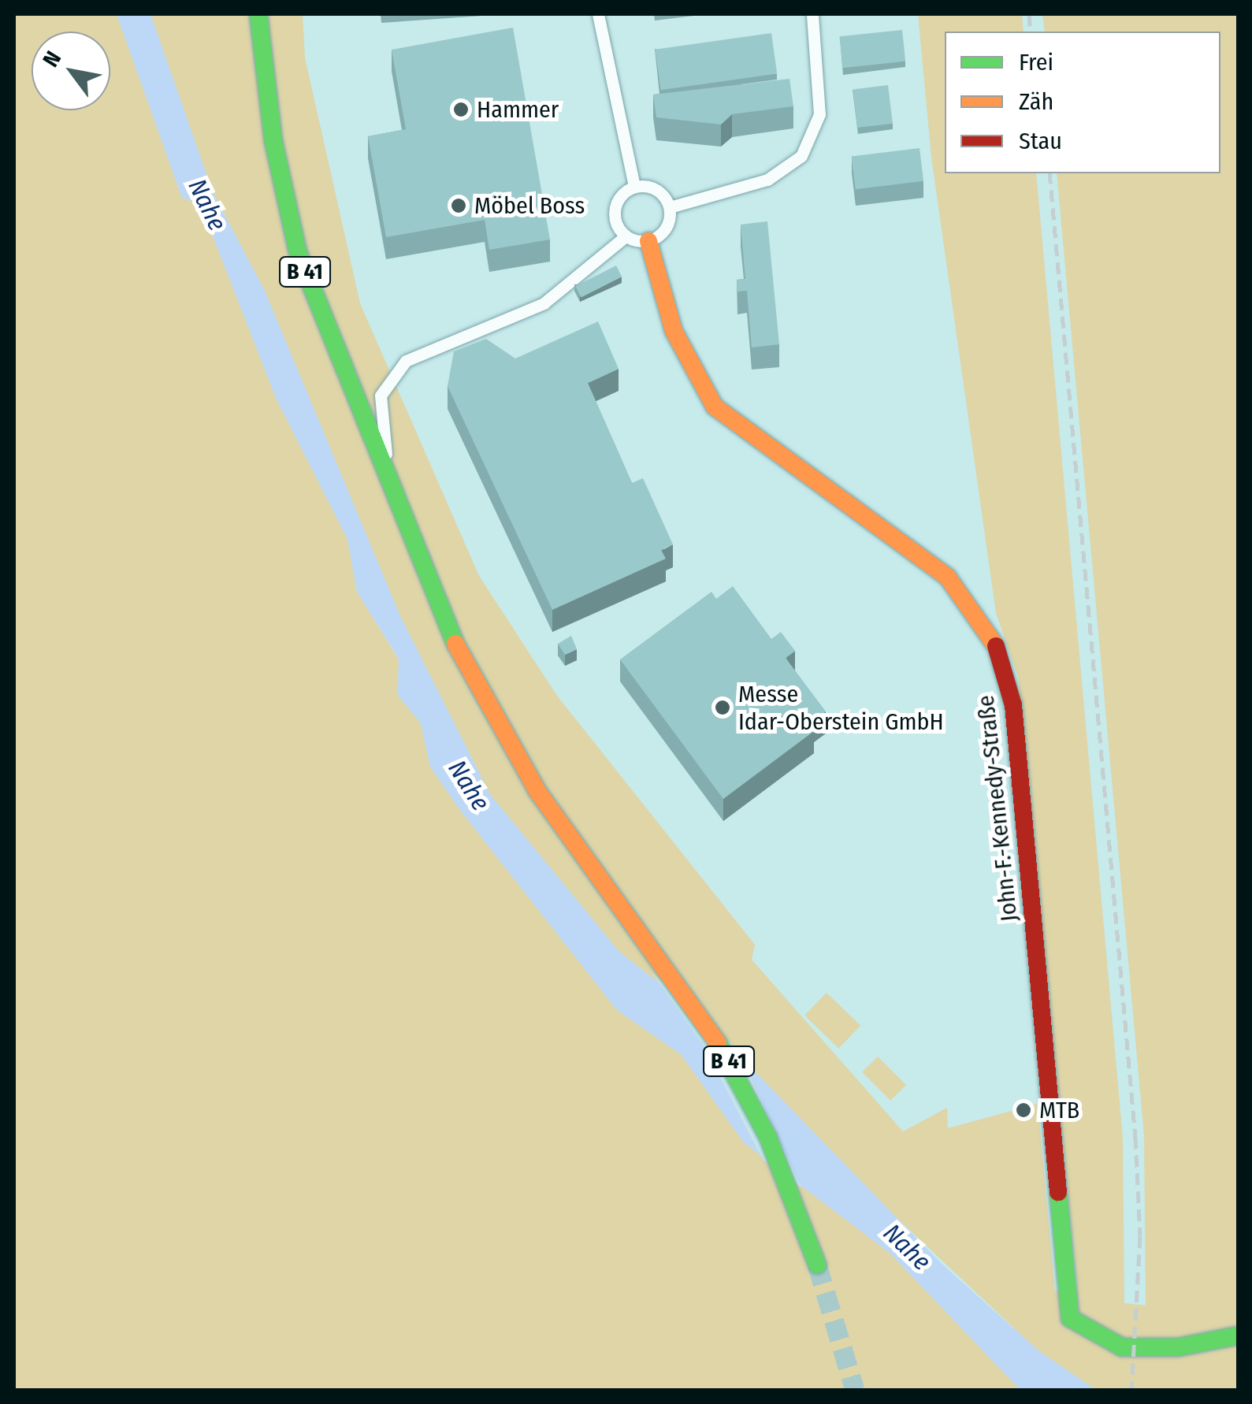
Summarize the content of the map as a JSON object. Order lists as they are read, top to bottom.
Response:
{
  "streets": {
    "street": ["B 41", "John-F.-Kennedy-Straße"]
  },
  "water": ["Nahe"],
  "places": [
    "Hammer",
    "Möbel Boss",
    "Messe Idar-Oberstein GmbH",
    "MTB"
  ],
  "legend": ["Frei", "Zäh", "Stau"],
  "north": "top left"
}
